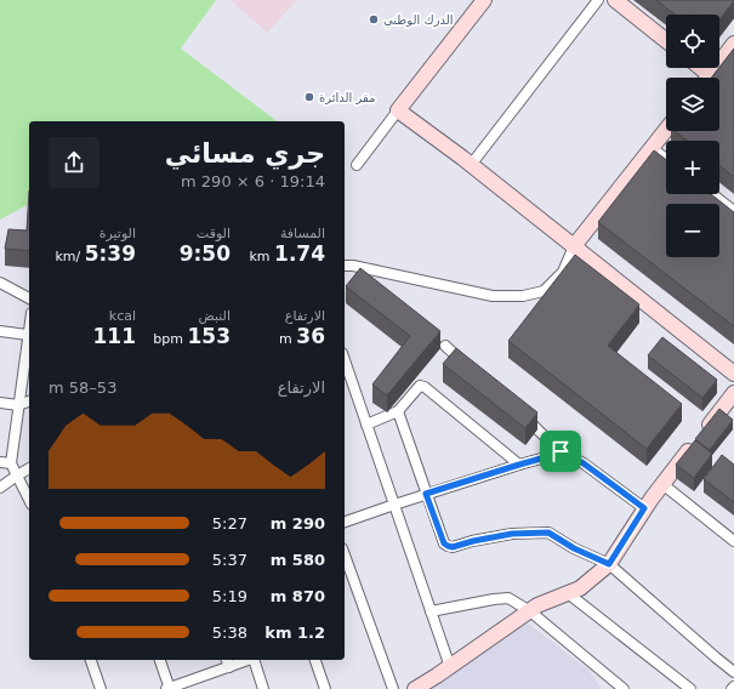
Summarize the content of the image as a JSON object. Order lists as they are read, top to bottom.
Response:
{
  "places": ["الدرك الوطني", "مقر الدائرة"],
  "page": {
    "map_buttons": ["+", "−"],
    "heading": ["جري مسائي", "19:14 · 6 × 290 m"],
    "stats": [
      ["المسافة", "1.74 km"],
      ["الوقت", "9:50"],
      ["الوتيرة", "5:39 /km"],
      ["الارتفاع", "36 m"],
      ["النبض", "153 bpm"],
      ["kcal", "111"]
    ],
    "chart": ["الارتفاع", "53–58 m"],
    "list": [
      {
        "name": "290 m",
        "note": "5:27"
      },
      {
        "name": "580 m",
        "note": "5:37"
      },
      {
        "name": "870 m",
        "note": "5:19"
      },
      {
        "name": "1.2 km",
        "note": "5:38"
      }
    ]
  }
}
